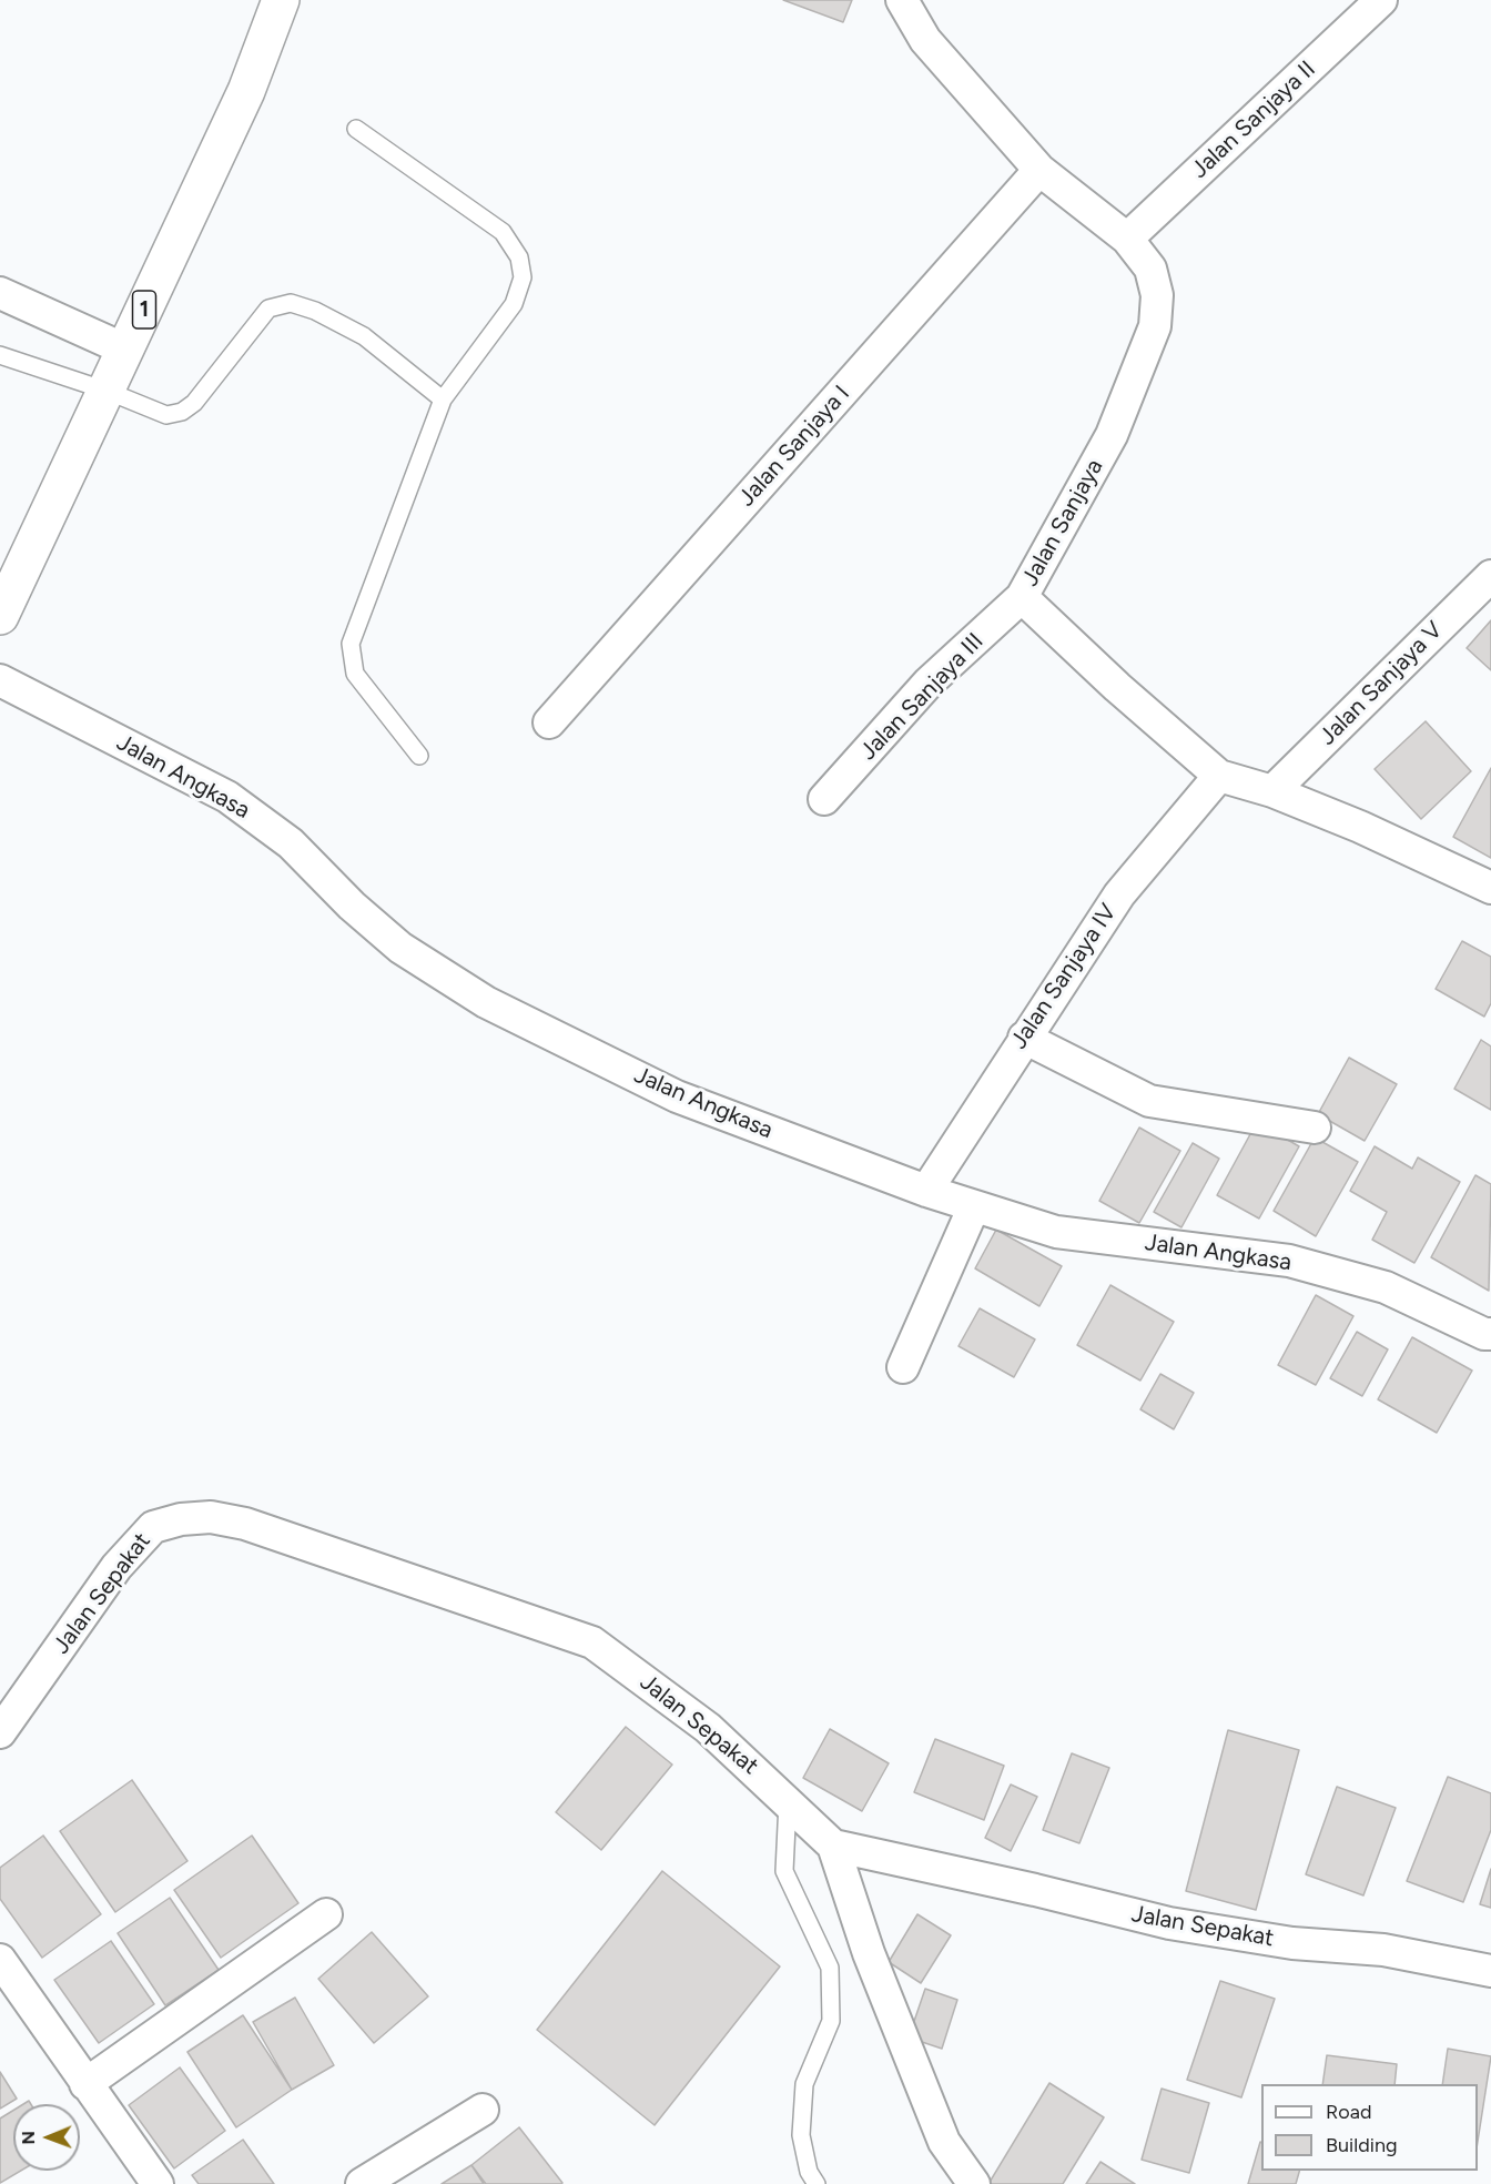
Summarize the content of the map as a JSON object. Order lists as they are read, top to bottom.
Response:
{
  "streets": {
    "highway": ["1"],
    "street": [
      "Jalan Sanjaya II",
      "Jalan Sanjaya I",
      "Jalan Sanjaya",
      "Jalan Sanjaya V",
      "Jalan Sanjaya III",
      "Jalan Angkasa",
      "Jalan Sanjaya IV",
      "Jalan Sepakat"
    ]
  },
  "crossings": [
    ["Jalan Sanjaya II", "Jalan Sanjaya"],
    ["Jalan Sanjaya I", "Jalan Sanjaya"],
    ["Jalan Sanjaya", "Jalan Sanjaya V"],
    ["Jalan Sanjaya", "Jalan Sanjaya III"],
    ["Jalan Sanjaya", "Jalan Sanjaya IV"],
    ["Jalan Angkasa", "Jalan Sanjaya IV"]
  ],
  "legend": ["Road", "Building"],
  "north": "left"
}
